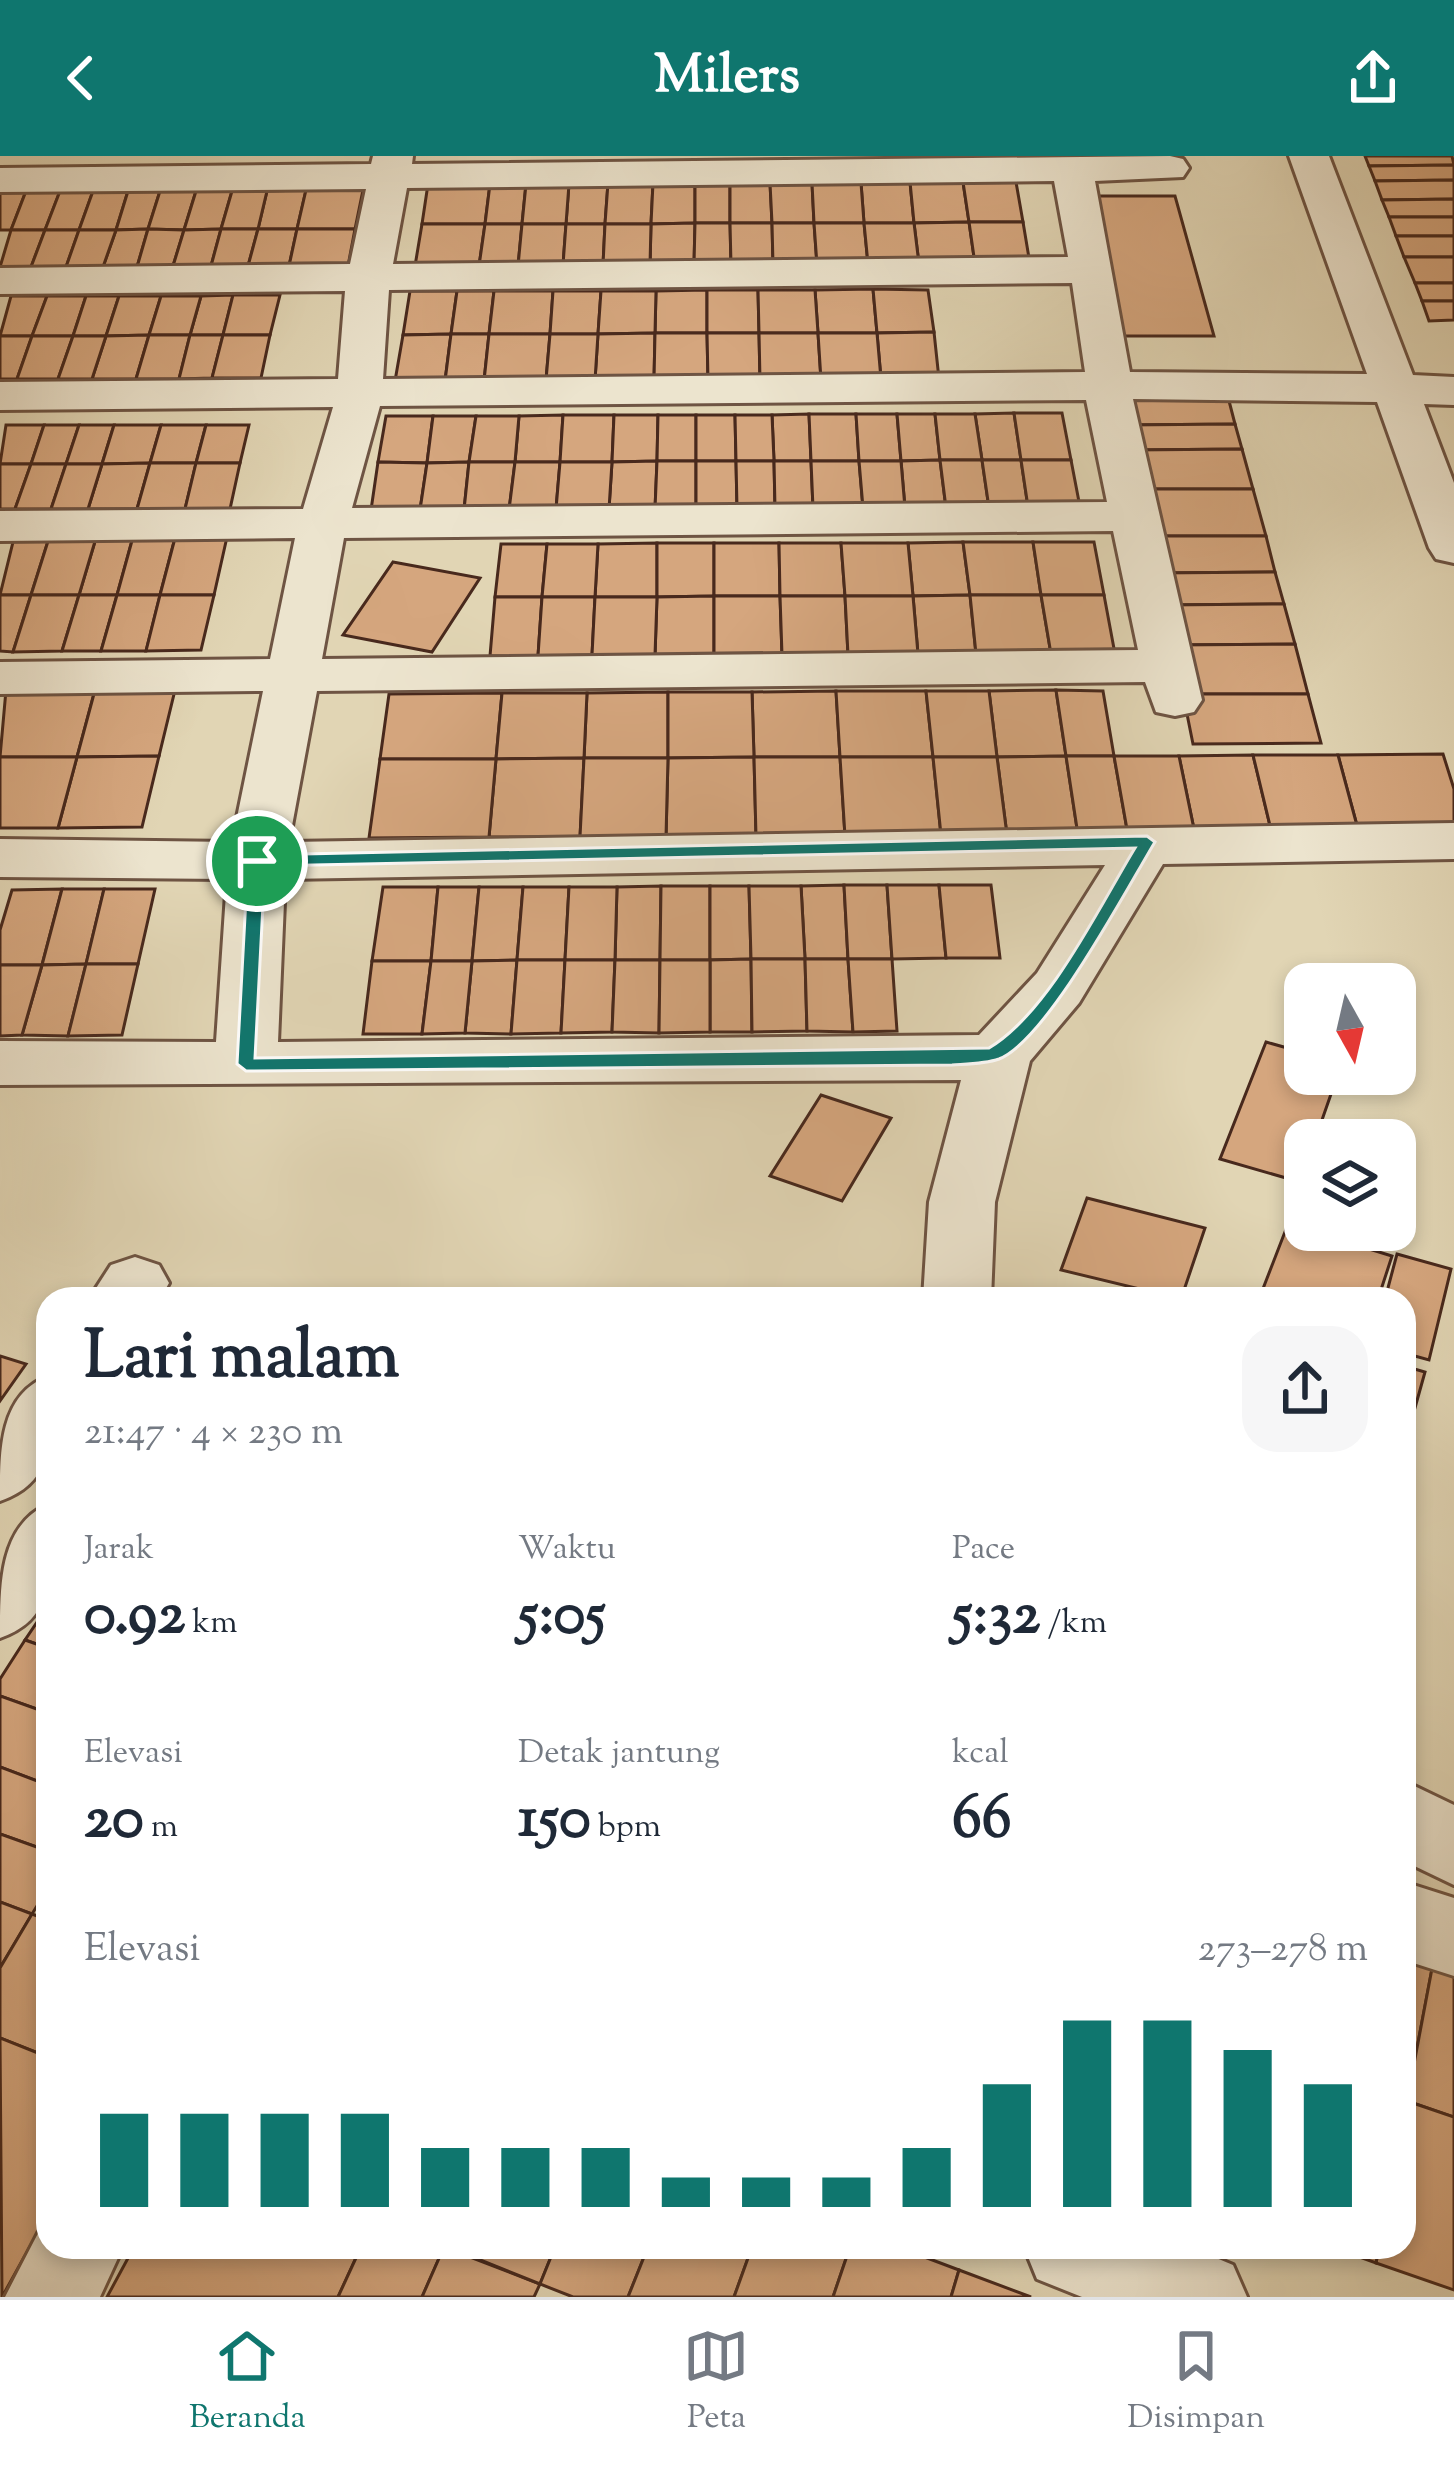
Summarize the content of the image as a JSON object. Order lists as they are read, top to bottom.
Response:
{
  "north": "bottom",
  "page": {
    "header": "Milers",
    "heading": ["Lari malam", "21:47 · 4 × 230 m"],
    "stats": [
      ["Jarak", "0.92 km"],
      ["Waktu", "5:05"],
      ["Pace", "5:32 /km"],
      ["Elevasi", "20 m"],
      ["Detak jantung", "150 bpm"],
      ["kcal", "66"]
    ],
    "chart": ["Elevasi", "273–278 m"],
    "tabs": ["Beranda", "Peta", "Disimpan"]
  }
}
